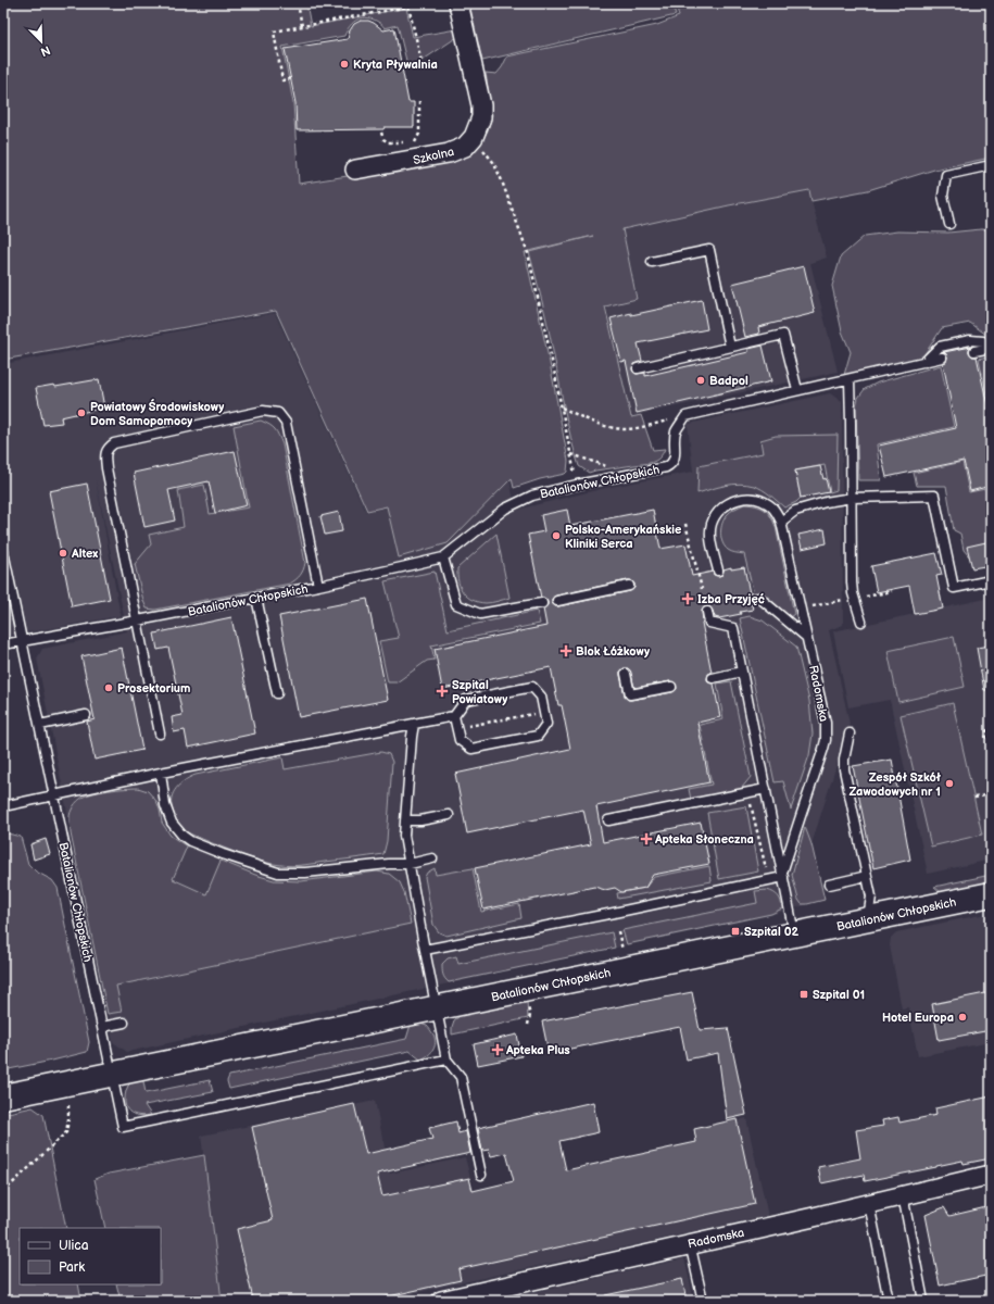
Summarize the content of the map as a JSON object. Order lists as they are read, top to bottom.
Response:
{
  "streets": {
    "street": ["Szkolna", "Batalionów Chłopskich", "Radomska"]
  },
  "places": {
    "other": [
      "Kryta Pływalnia",
      "Badpol",
      "Powiatowy Środowiskowy Dom Samopomocy",
      "Polsko-Amerykańskie Kliniki Serca",
      "Altex",
      "Prosektorium",
      "Zespół Szkół Zawodowych nr 1",
      "Hotel Europa"
    ],
    "health": [
      "Izba Przyjęć",
      "Blok Łóżkowy",
      "Szpital Powiatowy",
      "Apteka Słoneczna",
      "Apteka Plus"
    ],
    "transit": ["Szpital 02", "Szpital 01"]
  },
  "legend": ["Ulica", "Park"],
  "north": "bottom right"
}
